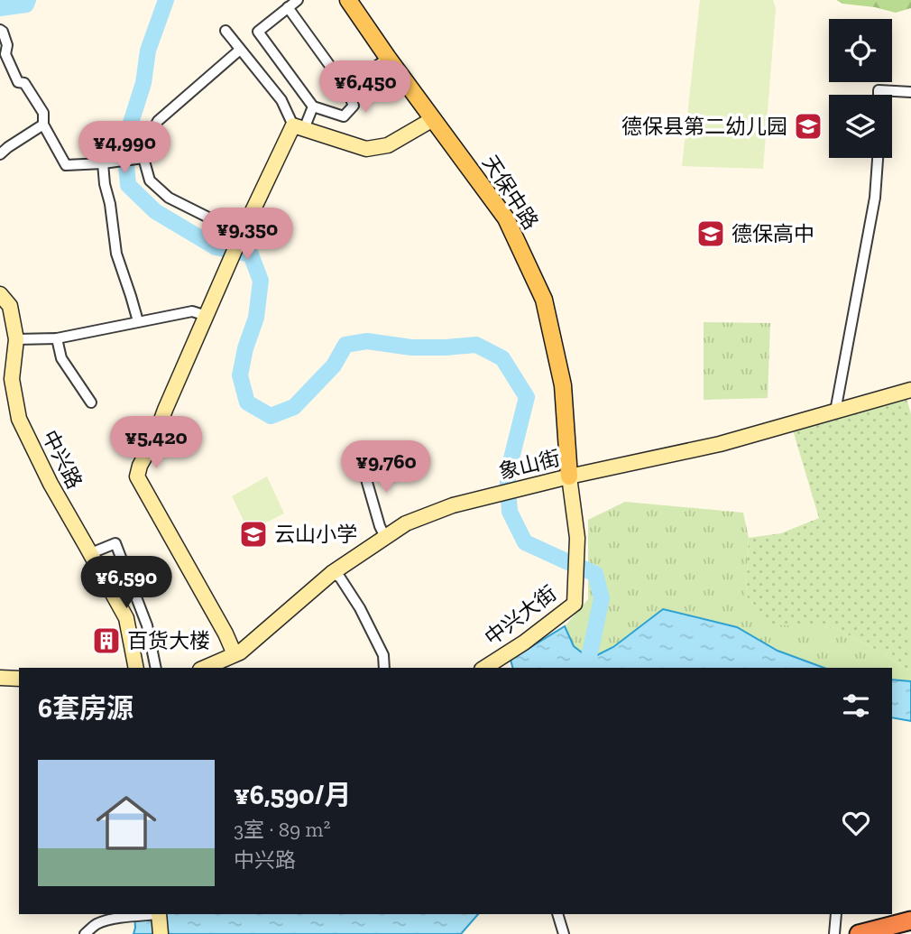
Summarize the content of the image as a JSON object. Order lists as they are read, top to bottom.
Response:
{
  "streets": {
    "main road": [
      "天保中路",
      "中兴路",
      "象山街",
      "中兴大街"
    ]
  },
  "crossings": [
    ["天保中路", "象山街"],
    ["天保中路", "中兴大街"],
    ["象山街", "中兴大街"]
  ],
  "places": {
    "school or university": ["德保县第二幼儿园", "德保高中", "云山小学"],
    "building": ["百货大楼"]
  },
  "page": {
    "price": [
      "¥6,450",
      "¥4,990",
      "¥9,350",
      "¥5,420",
      "¥9,760",
      "¥6,590"
    ],
    "heading": "6套房源",
    "list": [
      {
        "name": "¥6,590/月",
        "note": "3室 · 89 m² · 中兴路"
      }
    ]
  }
}
